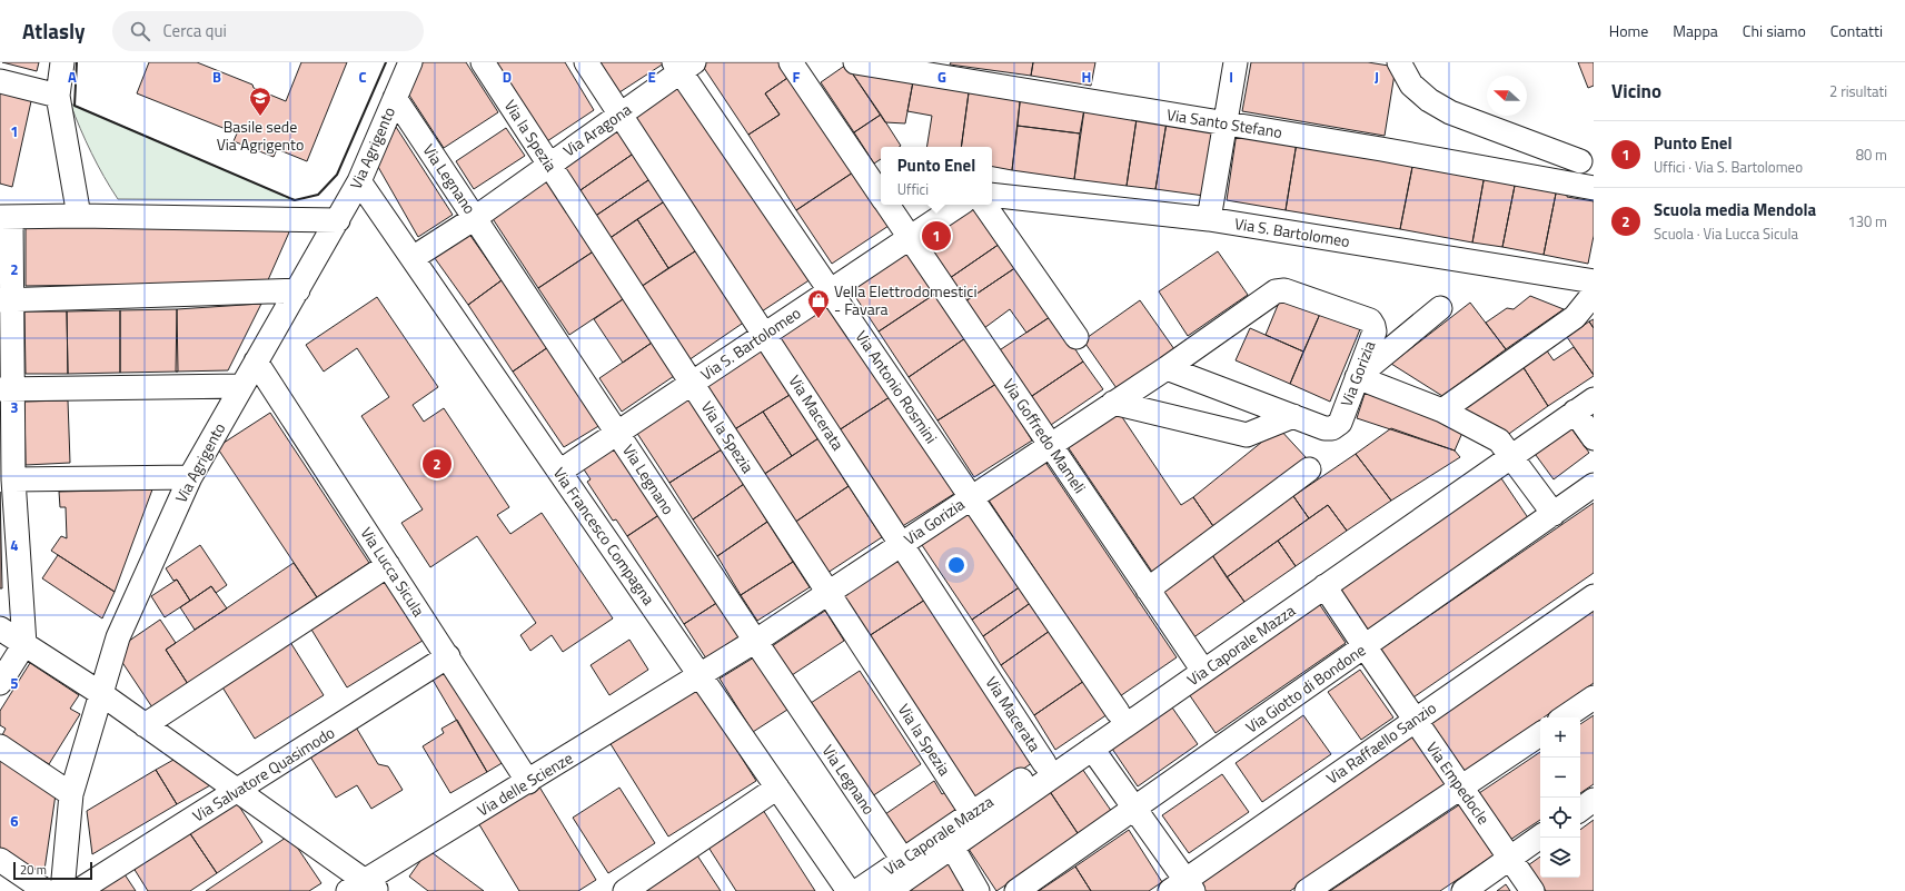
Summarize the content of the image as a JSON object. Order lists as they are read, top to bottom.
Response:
{
  "streets": {
    "street": [
      "Via Santo Stefano",
      "Via Aragona",
      "Via la Spezia",
      "Via Agrigento",
      "Via Legnano",
      "Via S. Bartolomeo",
      "Via Gorizia",
      "Via Antonio Rosmini",
      "Via Macerata",
      "Via Goffredo Mameli",
      "Via Francesco Compagna",
      "Via Lucca Sicula",
      "Via Caporale Mazza",
      "Via Giotto di Bondone",
      "Via Raffaello Sanzio",
      "Via Salvatore Quasimodo",
      "Via Empedocle",
      "Via delle Scienze"
    ]
  },
  "crossings": [
    ["Via Aragona", "Via la Spezia"],
    ["Via Aragona", "Via Legnano"],
    ["Via Aragona", "Via Antonio Rosmini"],
    ["Via Aragona", "Via Macerata"],
    ["Via Aragona", "Via Francesco Compagna"],
    ["Via la Spezia", "Via S. Bartolomeo"],
    ["Via la Spezia", "Via Gorizia"],
    ["Via la Spezia", "Via Caporale Mazza"],
    ["Via Agrigento", "Via Legnano"],
    ["Via Agrigento", "Via Francesco Compagna"],
    ["Via Agrigento", "Via Lucca Sicula"],
    ["Via Legnano", "Via S. Bartolomeo"],
    ["Via Legnano", "Via Gorizia"],
    ["Via Legnano", "Via Caporale Mazza"],
    ["Via S. Bartolomeo", "Via Antonio Rosmini"],
    ["Via S. Bartolomeo", "Via Macerata"],
    ["Via S. Bartolomeo", "Via Goffredo Mameli"],
    ["Via S. Bartolomeo", "Via Francesco Compagna"],
    ["Via Gorizia", "Via Antonio Rosmini"],
    ["Via Gorizia", "Via Macerata"],
    ["Via Gorizia", "Via Goffredo Mameli"],
    ["Via Gorizia", "Via Francesco Compagna"],
    ["Via Gorizia", "Via delle Scienze"],
    ["Via Antonio Rosmini", "Via Caporale Mazza"],
    ["Via Macerata", "Via Caporale Mazza"],
    ["Via Goffredo Mameli", "Via Caporale Mazza"],
    ["Via Francesco Compagna", "Via delle Scienze"],
    ["Via Lucca Sicula", "Via Salvatore Quasimodo"],
    ["Via Lucca Sicula", "Via delle Scienze"],
    ["Via Caporale Mazza", "Via Empedocle"],
    ["Via Giotto di Bondone", "Via Empedocle"],
    ["Via Raffaello Sanzio", "Via Empedocle"]
  ],
  "places": {
    "school or university": ["Basile sede Via Agrigento"],
    "shop": ["Vella Elettrodomestici - Favara"]
  },
  "scale_bar": "20 m",
  "north": "left",
  "page": {
    "header": "Atlasly",
    "search": "Cerca qui",
    "nav": [
      "Home",
      "Mappa",
      "Chi siamo",
      "Contatti"
    ],
    "heading": ["Vicino", "2 risultati"],
    "list": [
      {
        "mark": "1",
        "name": "Punto Enel",
        "note": "Uffici · Via S. Bartolomeo",
        "value": "80 m"
      },
      {
        "mark": "2",
        "name": "Scuola media Mendola",
        "note": "Scuola · Via Lucca Sicula",
        "value": "130 m"
      }
    ],
    "popup": ["Punto Enel", "Uffici"],
    "pins": ["1", "2"],
    "map_buttons": ["+", "−"],
    "scale": "20 m"
  },
  "grid": {
    "columns": [
      "A",
      "B",
      "C",
      "D",
      "E",
      "F",
      "G",
      "H",
      "I",
      "J"
    ],
    "rows": [
      "1",
      "2",
      "3",
      "4",
      "5",
      "6"
    ]
  }
}
